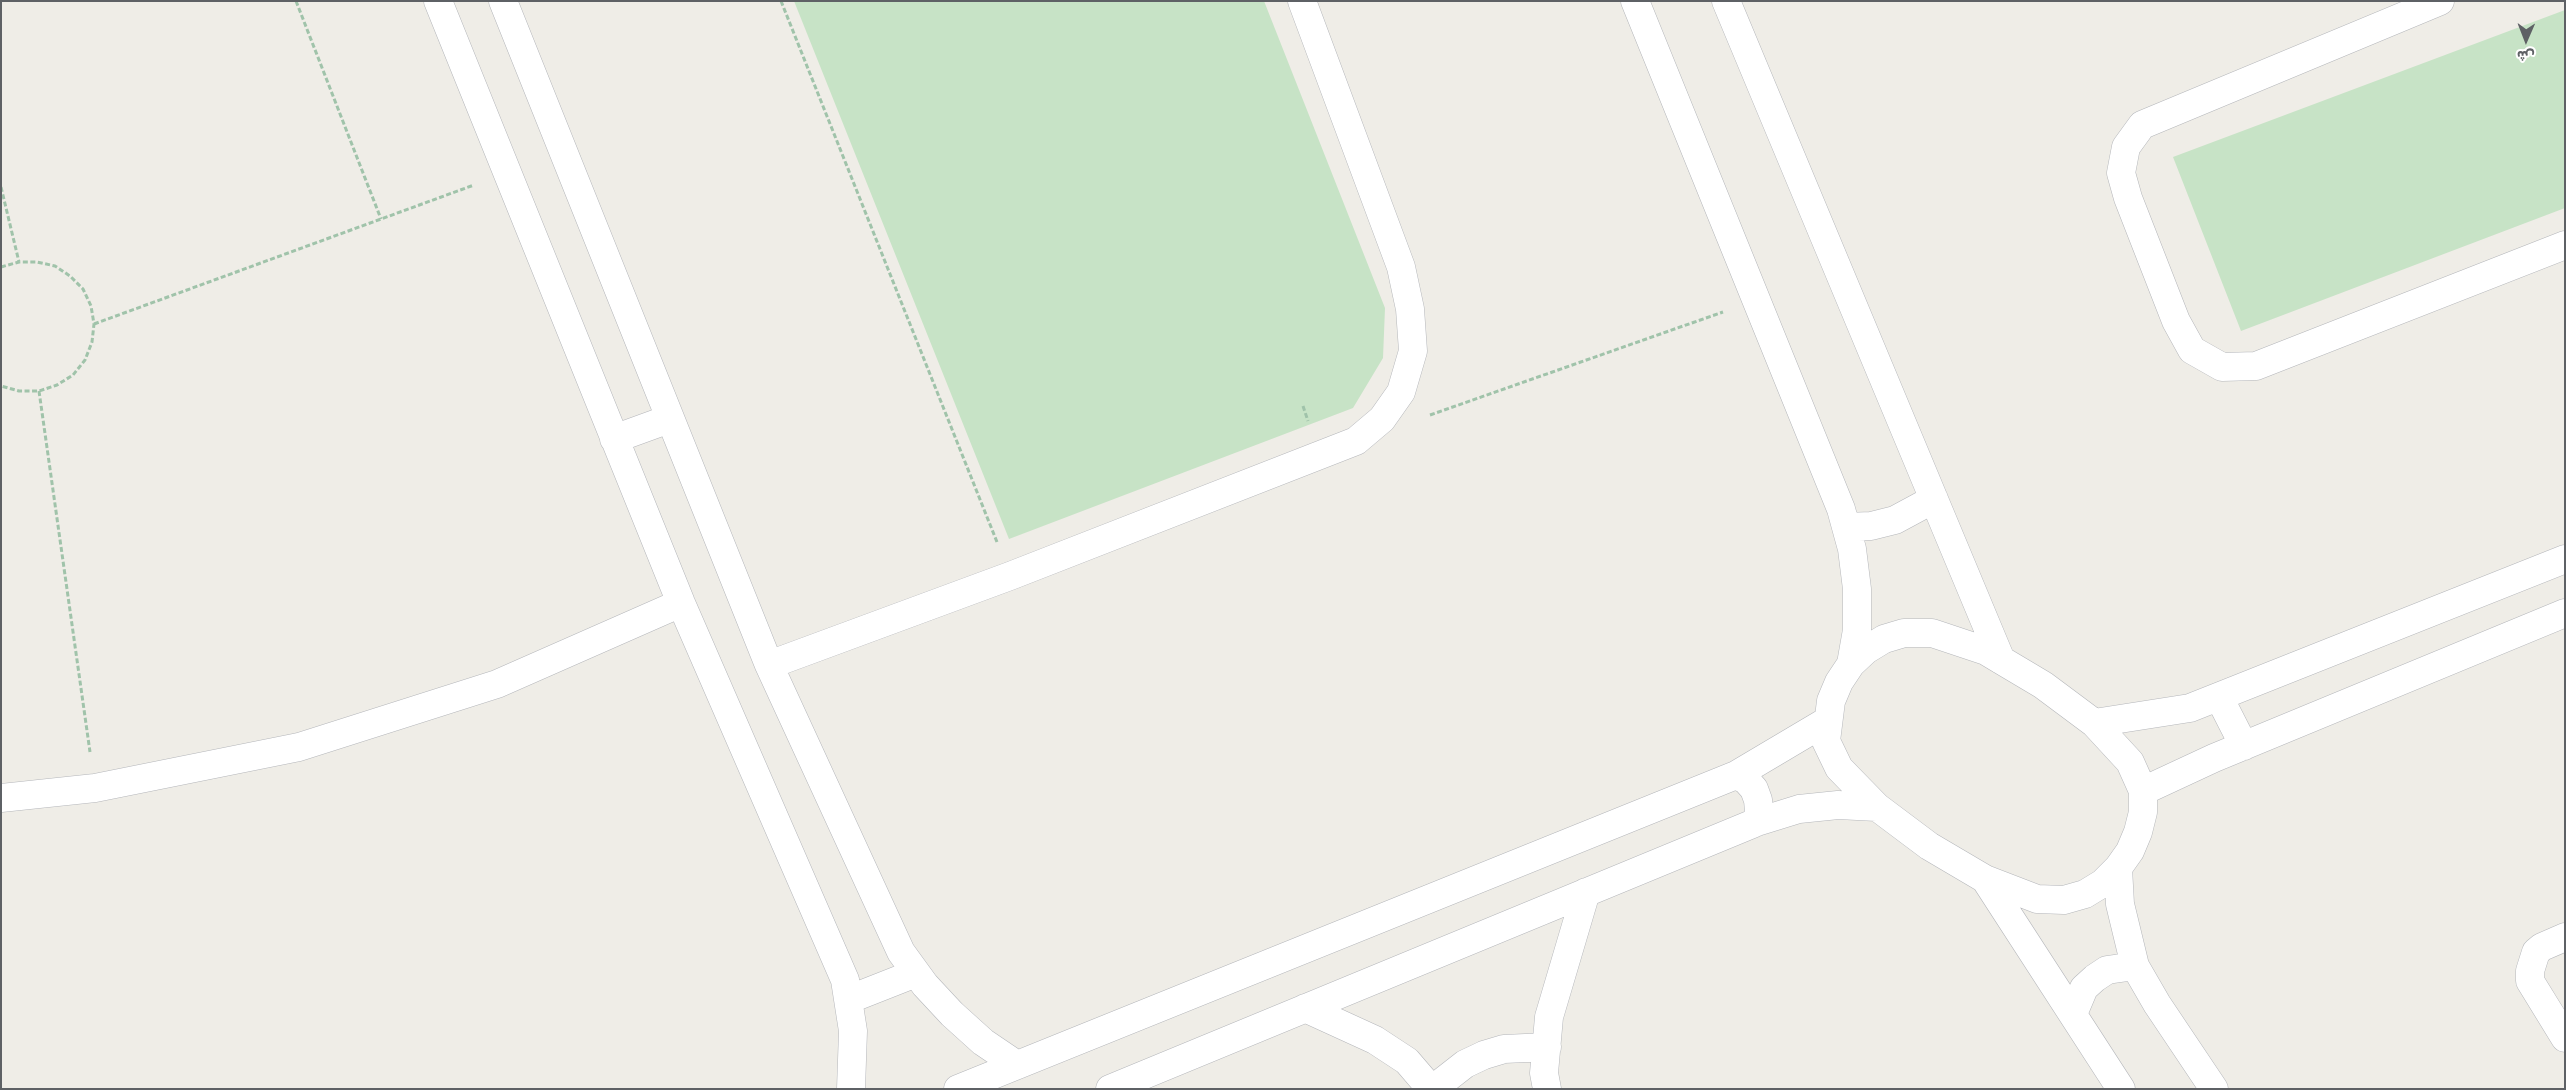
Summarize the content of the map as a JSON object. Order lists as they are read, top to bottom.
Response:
{
  "north": "bottom"
}
